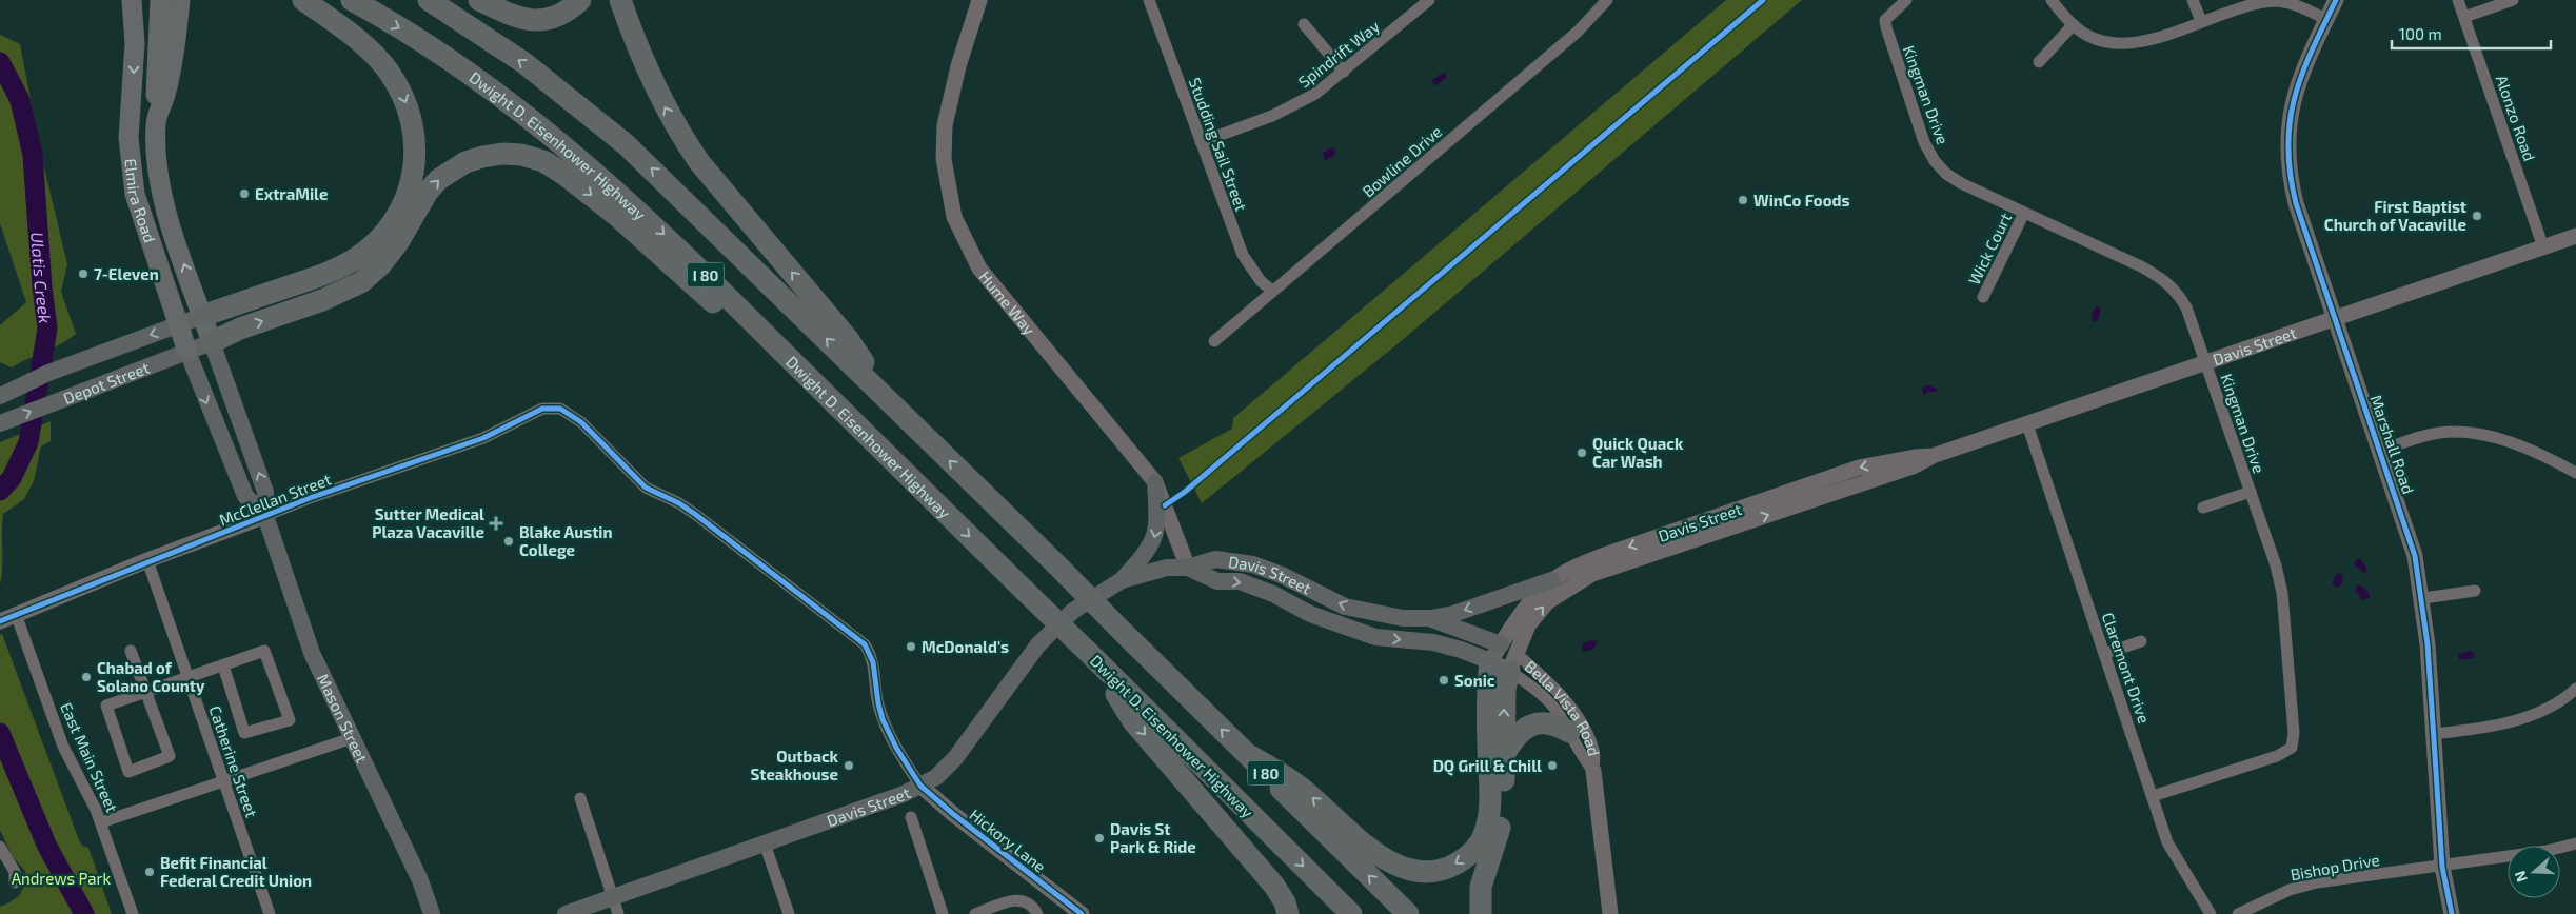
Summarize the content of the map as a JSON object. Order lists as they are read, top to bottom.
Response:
{
  "streets": {
    "highway": ["Dwight D. Eisenhower Highway", "I 80"],
    "main road": [
      "Elmira Road",
      "Davis Street",
      "Depot Street",
      "Mason Street"
    ],
    "street": [
      "Spindrift Way",
      "Kingman Drive",
      "Alonzo Road",
      "Studding Sail Street",
      "Bowline Drive",
      "Wick Court",
      "Hume Way",
      "Marshall Road",
      "McClellan Street",
      "Claremont Drive",
      "Bella Vista Road",
      "East Main Street",
      "Catherine Street",
      "Hickory Lane",
      "Bishop Drive"
    ]
  },
  "crossings": [
    ["Spindrift Way", "Studding Sail Street"],
    ["Kingman Drive", "Wick Court"],
    ["Kingman Drive", "Davis Street"],
    ["Kingman Drive", "Claremont Drive"],
    ["Alonzo Road", "Davis Street"],
    ["Studding Sail Street", "Bowline Drive"],
    ["Elmira Road", "Depot Street"],
    ["Elmira Road", "Mason Street"],
    ["Hume Way", "Davis Street"],
    ["Davis Street", "Marshall Road"],
    ["Davis Street", "McClellan Street"],
    ["Davis Street", "Claremont Drive"],
    ["Davis Street", "Bella Vista Road"],
    ["Davis Street", "Hickory Lane"],
    ["Depot Street", "Mason Street"],
    ["Marshall Road", "Bishop Drive"],
    ["McClellan Street", "Mason Street"],
    ["McClellan Street", "East Main Street"],
    ["McClellan Street", "Catherine Street"],
    ["McClellan Street", "Hickory Lane"]
  ],
  "water": ["Ulatis Creek"],
  "parks": ["Andrews Park"],
  "places": {
    "other": [
      "ExtraMile",
      "WinCo Foods",
      "First Baptist Church of Vacaville",
      "7-Eleven",
      "Quick Quack Car Wash",
      "Blake Austin College",
      "McDonald's",
      "Chabad of Solano County",
      "Sonic",
      "Outback Steakhouse",
      "DQ Grill & Chill",
      "Davis St Park & Ride",
      "Befit Financial Federal Credit Union"
    ],
    "health": ["Sutter Medical Plaza Vacaville"]
  },
  "scale_bar": "100 m",
  "north": "left"
}
